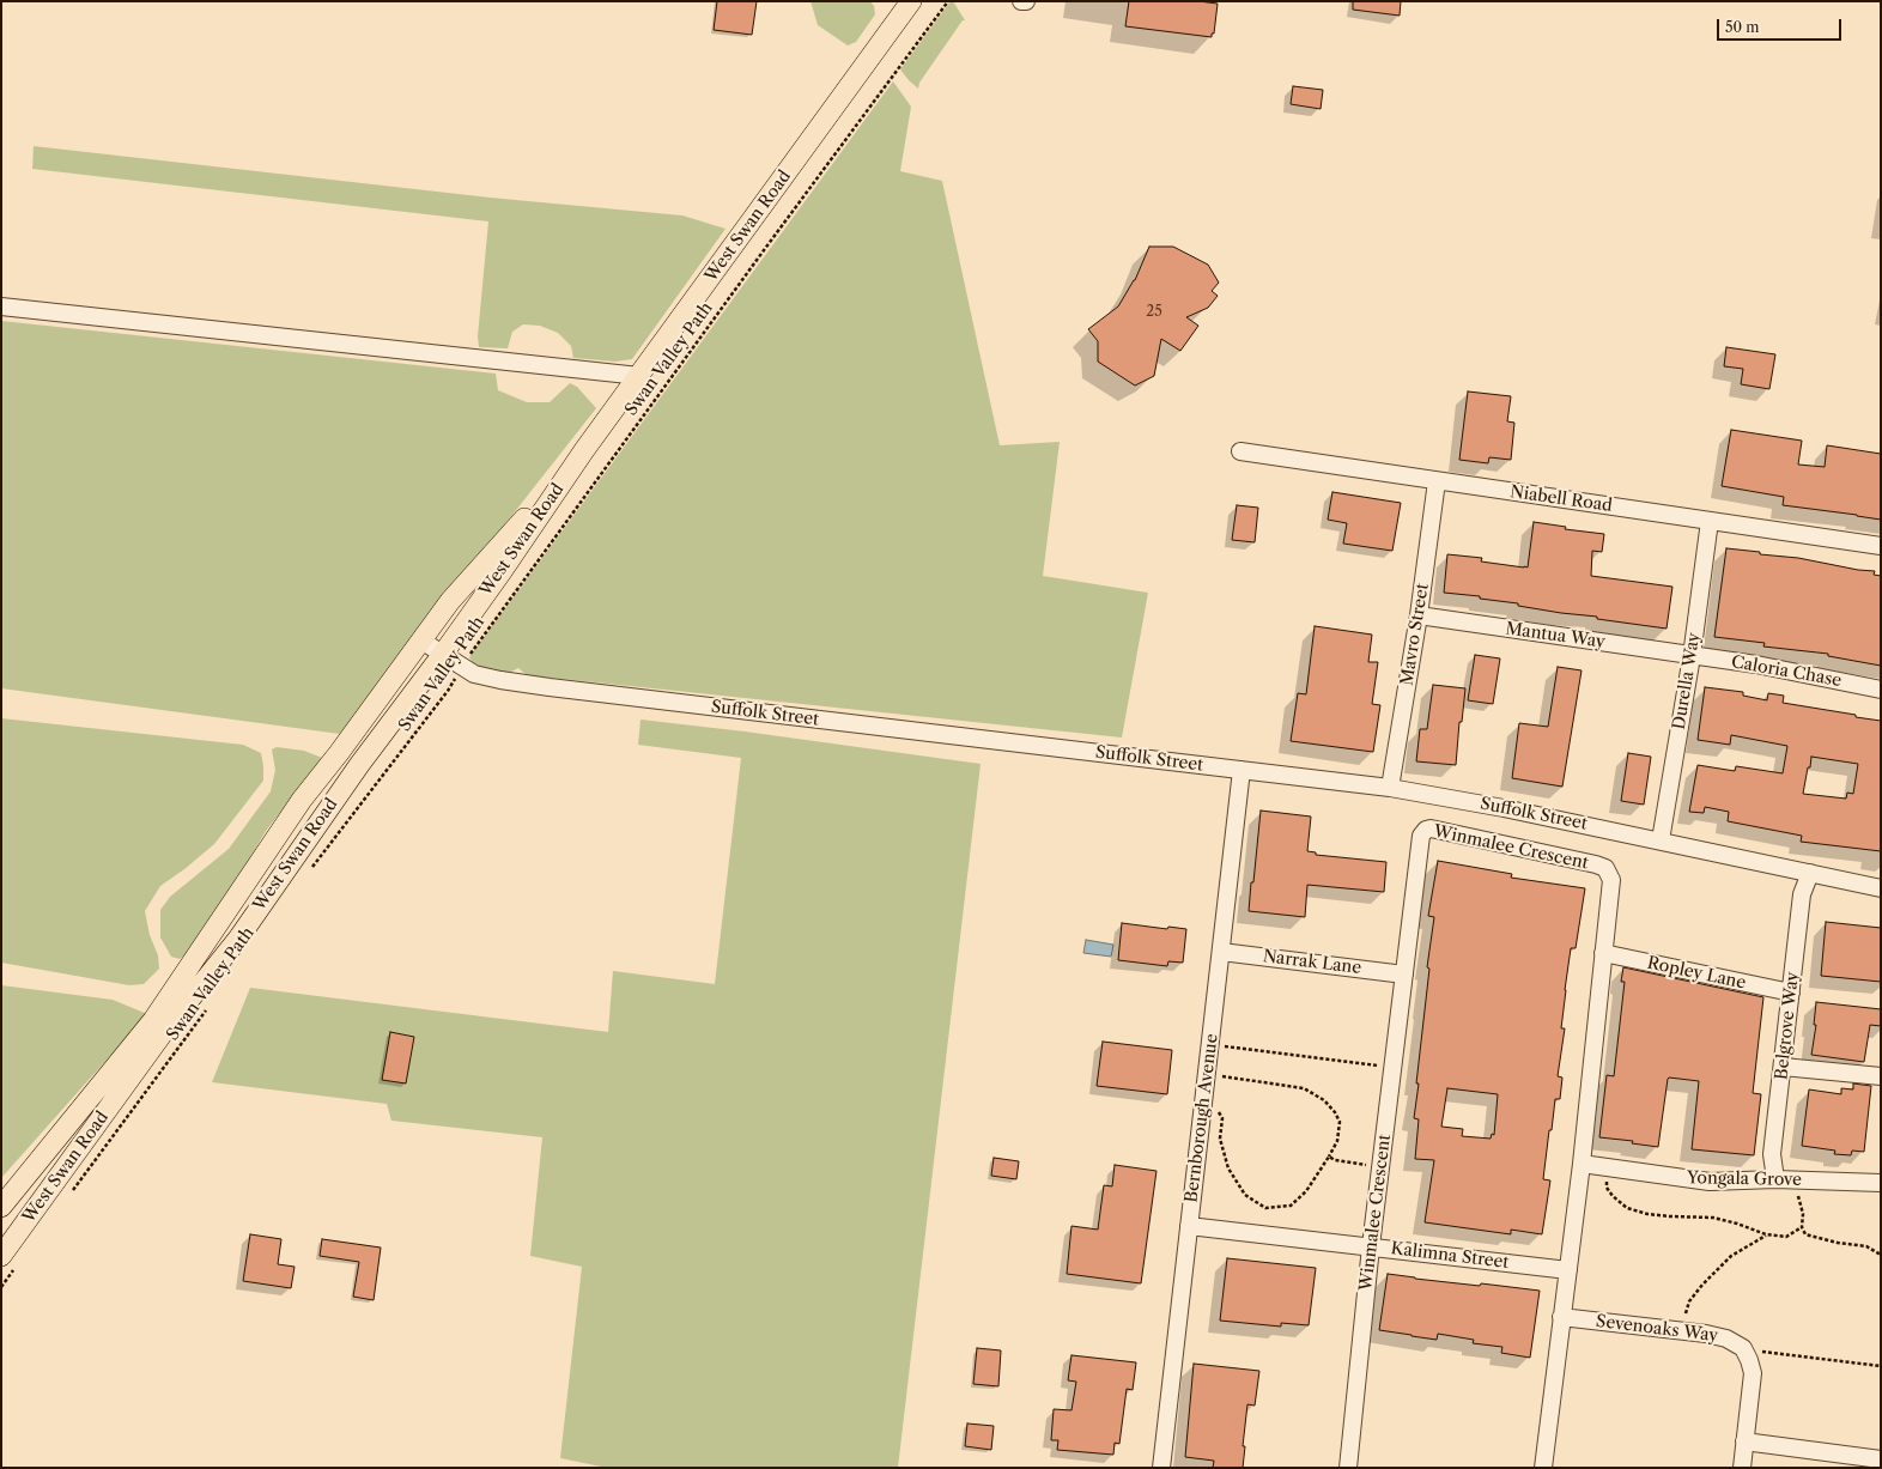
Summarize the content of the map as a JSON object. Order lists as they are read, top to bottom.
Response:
{
  "streets": {
    "main road": ["West Swan Road"],
    "street": [
      "Niabell Road",
      "Mavro Street",
      "Mantua Way",
      "Caloria Chase",
      "Durella Way",
      "Suffolk Street",
      "Winmalee Crescent",
      "Narrak Lane",
      "Ropley Lane",
      "Belgrove Way",
      "Bernborough Avenue",
      "Yongala Grove",
      "Kalimna Street",
      "Sevenoaks Way"
    ],
    "path": ["Swan Valley Path"]
  },
  "crossings": [
    ["West Swan Road", "Suffolk Street"],
    ["Swan Valley Path", "Suffolk Street"],
    ["Niabell Road", "Mavro Street"],
    ["Niabell Road", "Durella Way"],
    ["Mavro Street", "Mantua Way"],
    ["Mavro Street", "Suffolk Street"],
    ["Mantua Way", "Caloria Chase"],
    ["Mantua Way", "Durella Way"],
    ["Caloria Chase", "Durella Way"],
    ["Durella Way", "Suffolk Street"],
    ["Suffolk Street", "Belgrove Way"],
    ["Suffolk Street", "Bernborough Avenue"],
    ["Winmalee Crescent", "Narrak Lane"],
    ["Winmalee Crescent", "Ropley Lane"],
    ["Winmalee Crescent", "Yongala Grove"],
    ["Winmalee Crescent", "Kalimna Street"],
    ["Winmalee Crescent", "Sevenoaks Way"],
    ["Narrak Lane", "Bernborough Avenue"],
    ["Ropley Lane", "Belgrove Way"],
    ["Belgrove Way", "Yongala Grove"],
    ["Bernborough Avenue", "Kalimna Street"]
  ],
  "house_numbers": ["25"],
  "scale_bar": "50 m"
}
